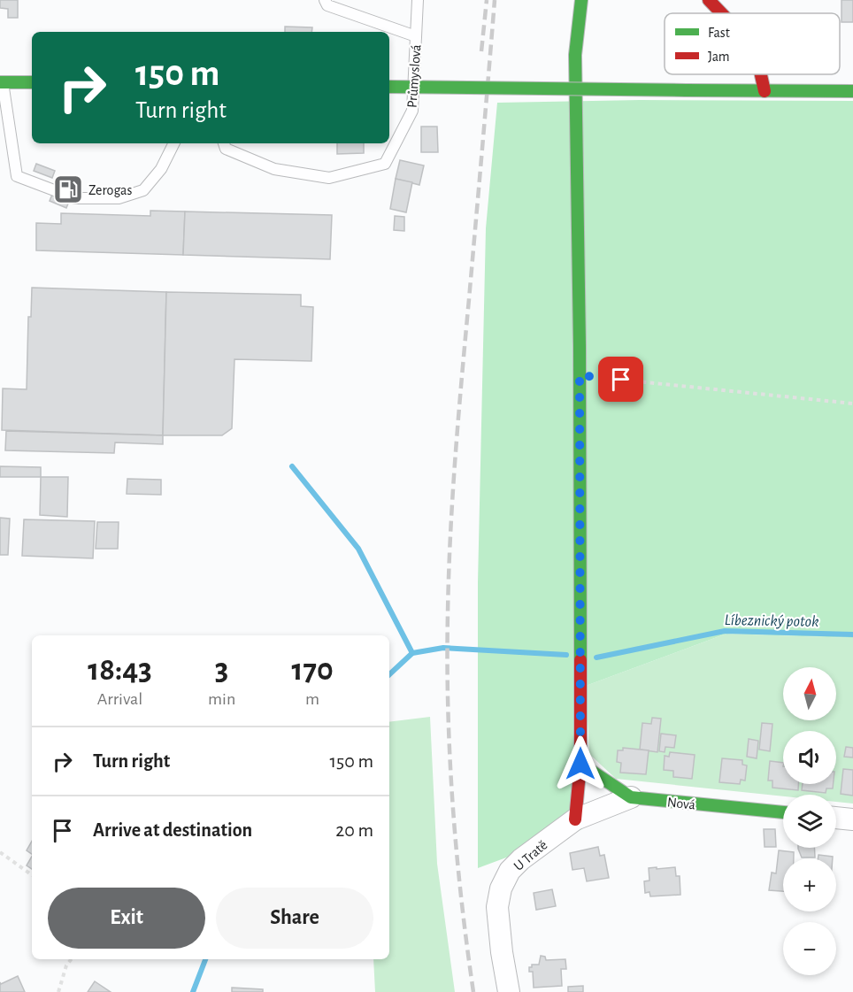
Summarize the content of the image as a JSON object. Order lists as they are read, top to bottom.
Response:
{
  "streets": {
    "street": ["Nová", "U Tratě"],
    "lane": ["Průmyslová"]
  },
  "crossings": [
    ["Nová", "U Tratě"]
  ],
  "water": ["Líbeznický potok"],
  "places": {
    "fuel station": ["Zerogas"]
  },
  "legend": ["Fast", "Jam"],
  "north": "top",
  "page": {
    "turn": ["150 m", "Turn right"],
    "eta": [
      "18:43",
      "Arrival",
      "3",
      "min",
      "170",
      "m"
    ],
    "map_buttons": ["+", "−"],
    "list": [
      {
        "name": "Turn right",
        "value": "150 m"
      },
      {
        "name": "Arrive at destination",
        "value": "20 m"
      }
    ],
    "buttons": ["Exit", "Share"]
  }
}
